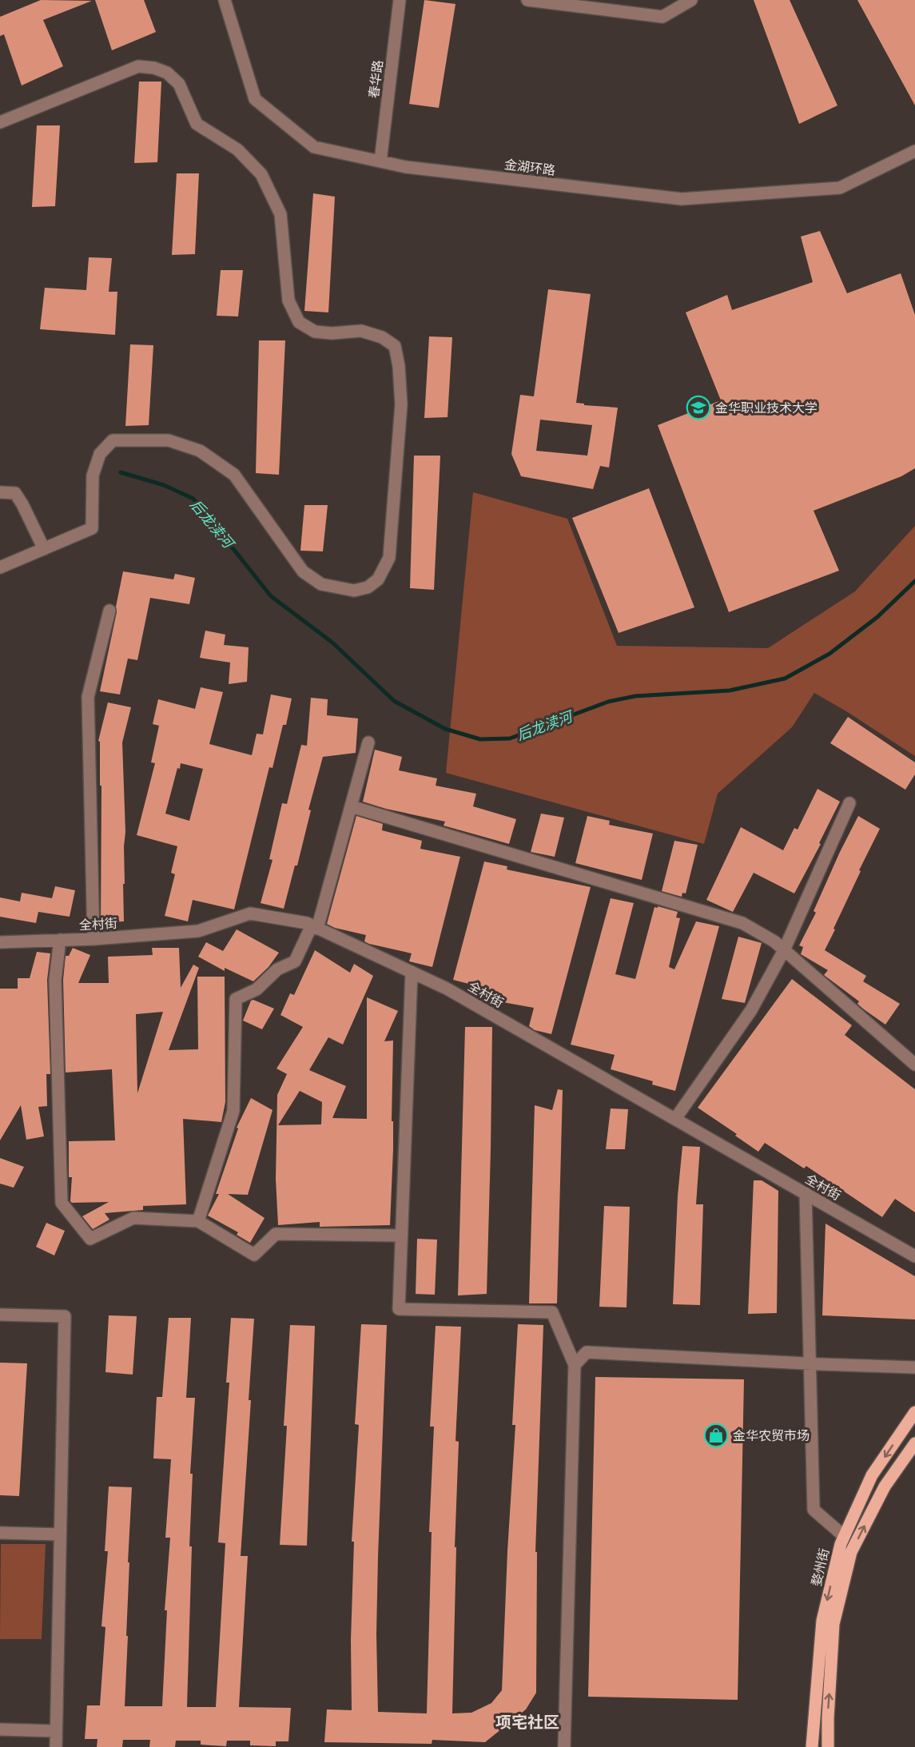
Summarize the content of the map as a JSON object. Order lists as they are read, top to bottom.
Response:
{
  "streets": {
    "main road": ["婺州街"],
    "street": ["春华路", "金湖环路", "全村街"]
  },
  "crossings": [
    ["春华路", "金湖环路"]
  ],
  "districts": ["项宅社区"],
  "water": ["后龙渎河"],
  "places": {
    "school or university": ["金华职业技术大学"],
    "shop": ["金华农贸市场"]
  }
}
